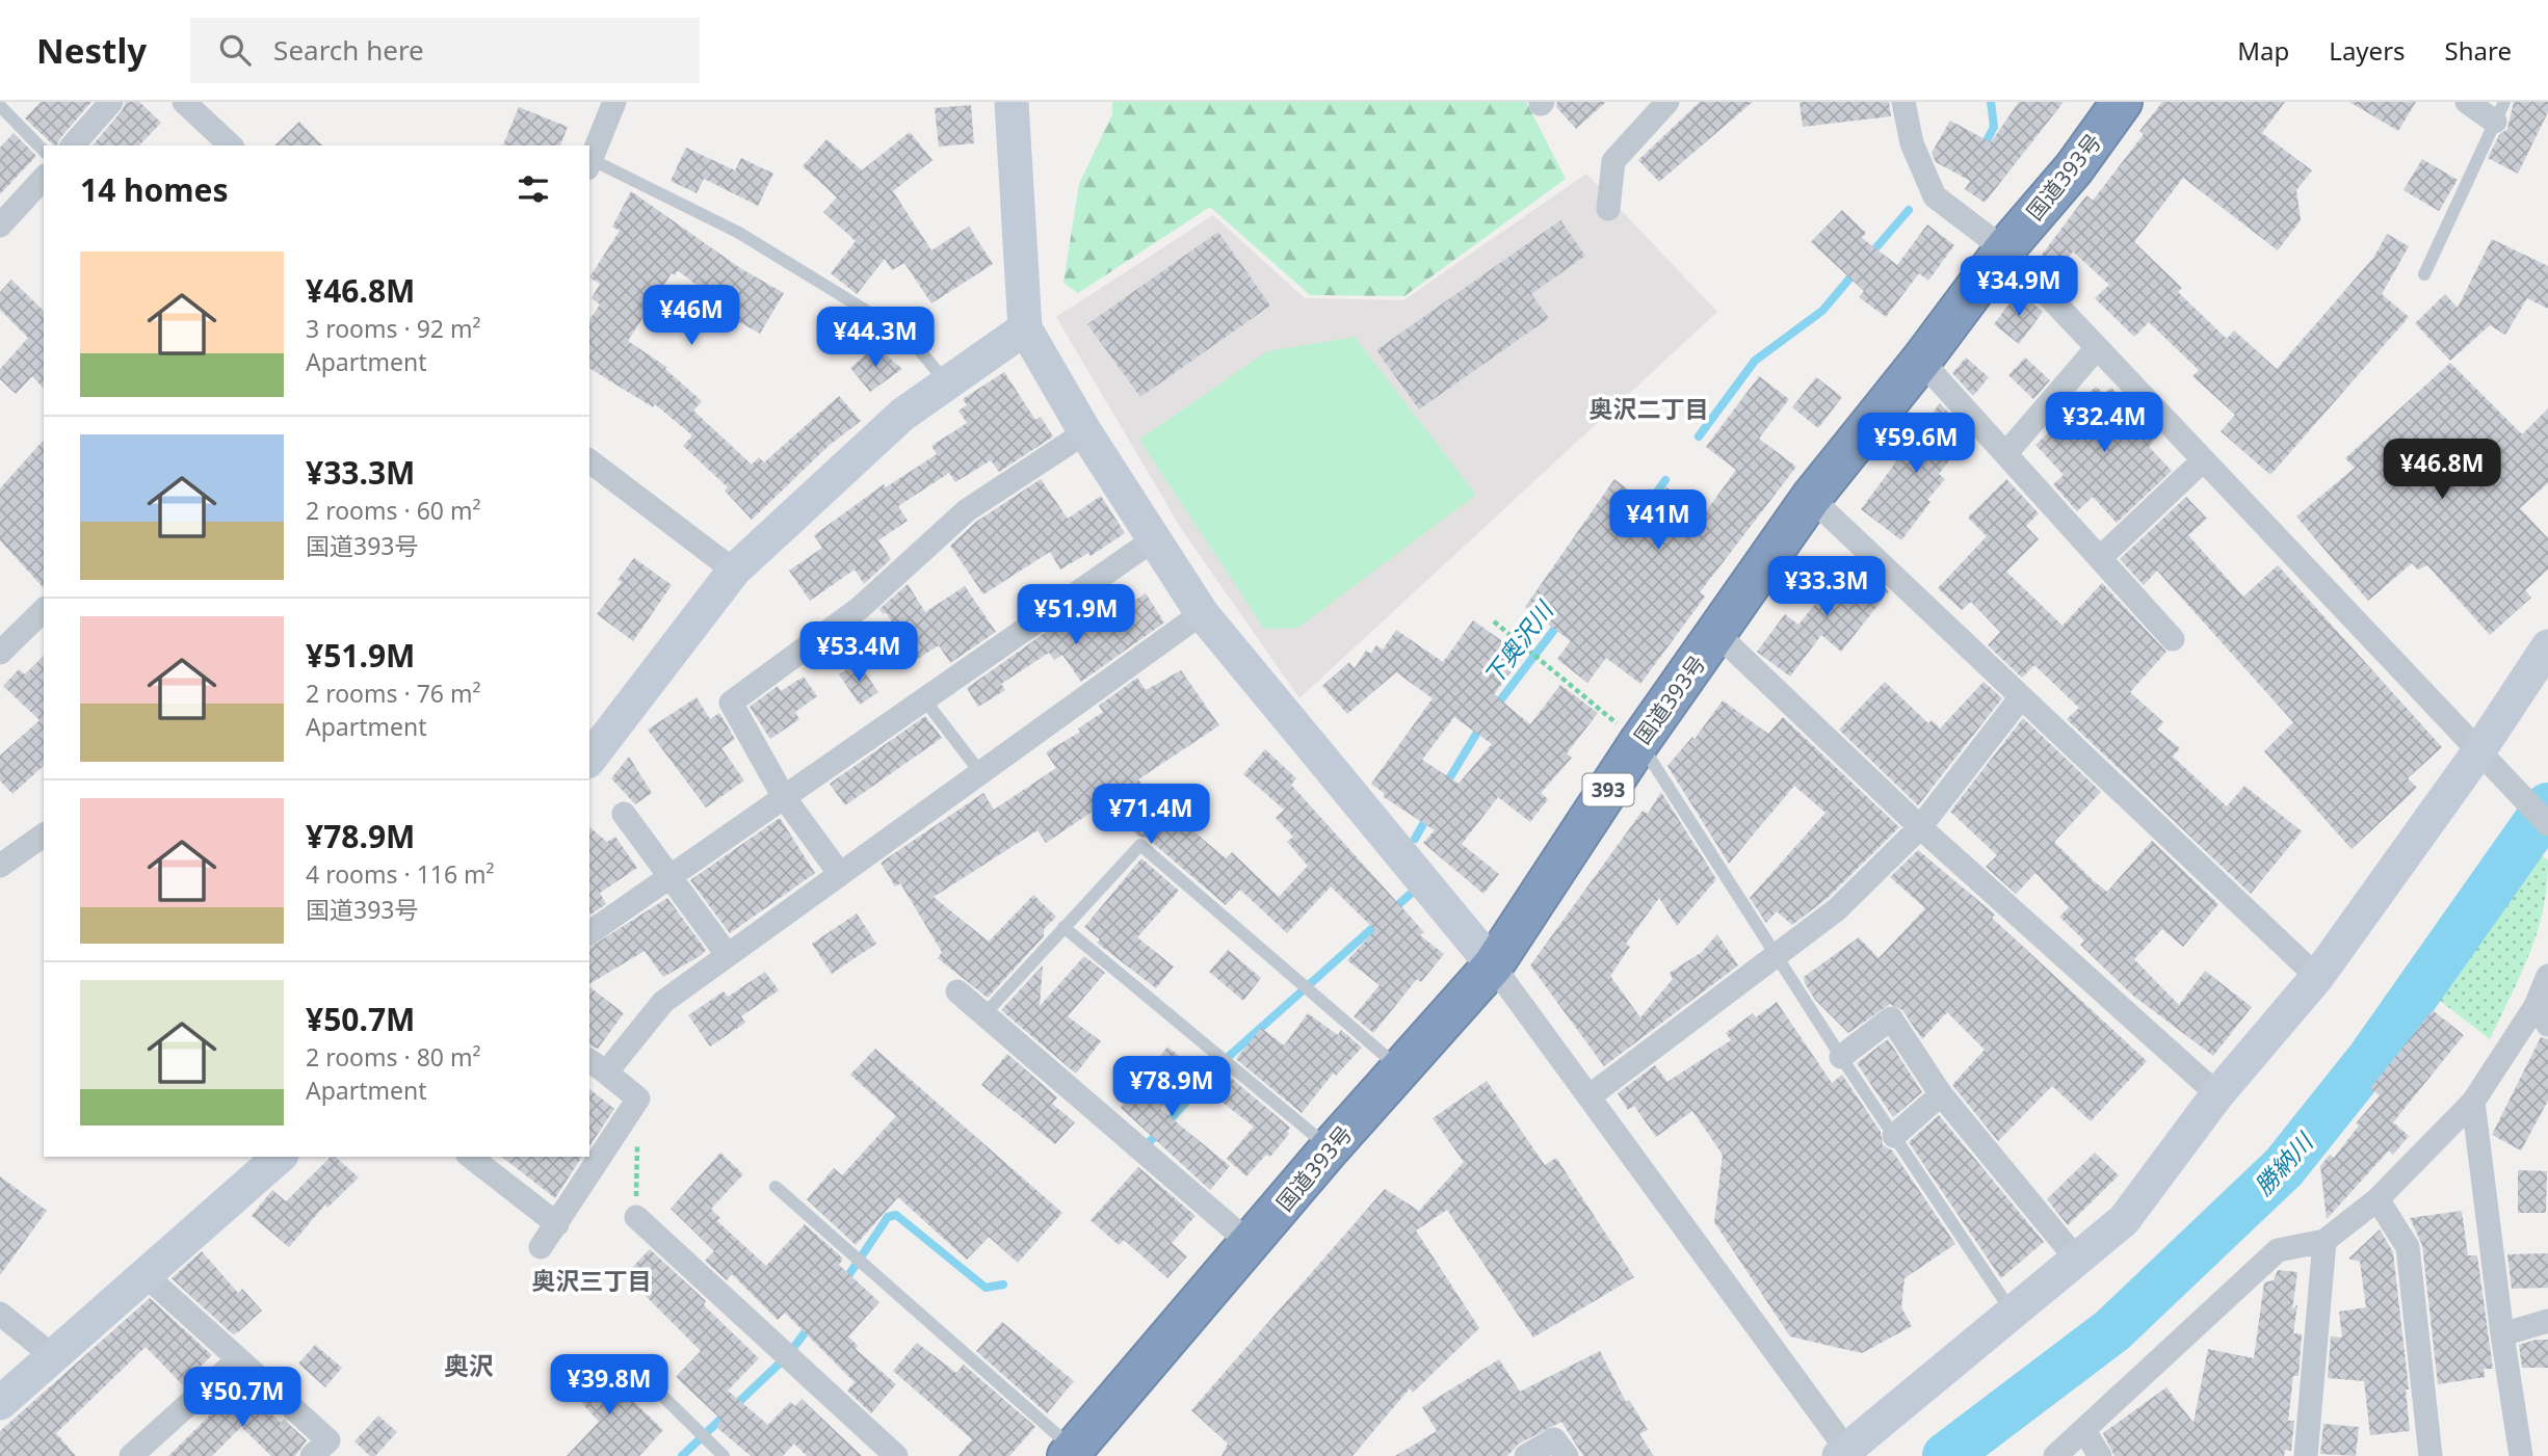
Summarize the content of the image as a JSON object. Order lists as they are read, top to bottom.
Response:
{
  "streets": {
    "highway": ["国道393号", "393"]
  },
  "districts": ["奥沢二丁目", "奥沢三丁目", "奥沢"],
  "water": ["下奥沢川", "勝納川"],
  "page": {
    "header": "Nestly",
    "search": "Search here",
    "nav": ["Map", "Layers", "Share"],
    "heading": "14 homes",
    "list": [
      {
        "name": "¥46.8M",
        "note": "3 rooms · 92 m² · Apartment"
      },
      {
        "name": "¥33.3M",
        "note": "2 rooms · 60 m² · 国道393号"
      },
      {
        "name": "¥51.9M",
        "note": "2 rooms · 76 m² · Apartment"
      },
      {
        "name": "¥78.9M",
        "note": "4 rooms · 116 m² · 国道393号"
      },
      {
        "name": "¥50.7M",
        "note": "2 rooms · 80 m² · Apartment"
      }
    ],
    "price": [
      "¥34.9M",
      "¥46M",
      "¥44.3M",
      "¥32.4M",
      "¥59.6M",
      "¥46.8M",
      "¥41M",
      "¥33.3M",
      "¥51.9M",
      "¥53.4M",
      "¥71.4M",
      "¥78.9M",
      "¥39.8M",
      "¥50.7M"
    ]
  }
}
